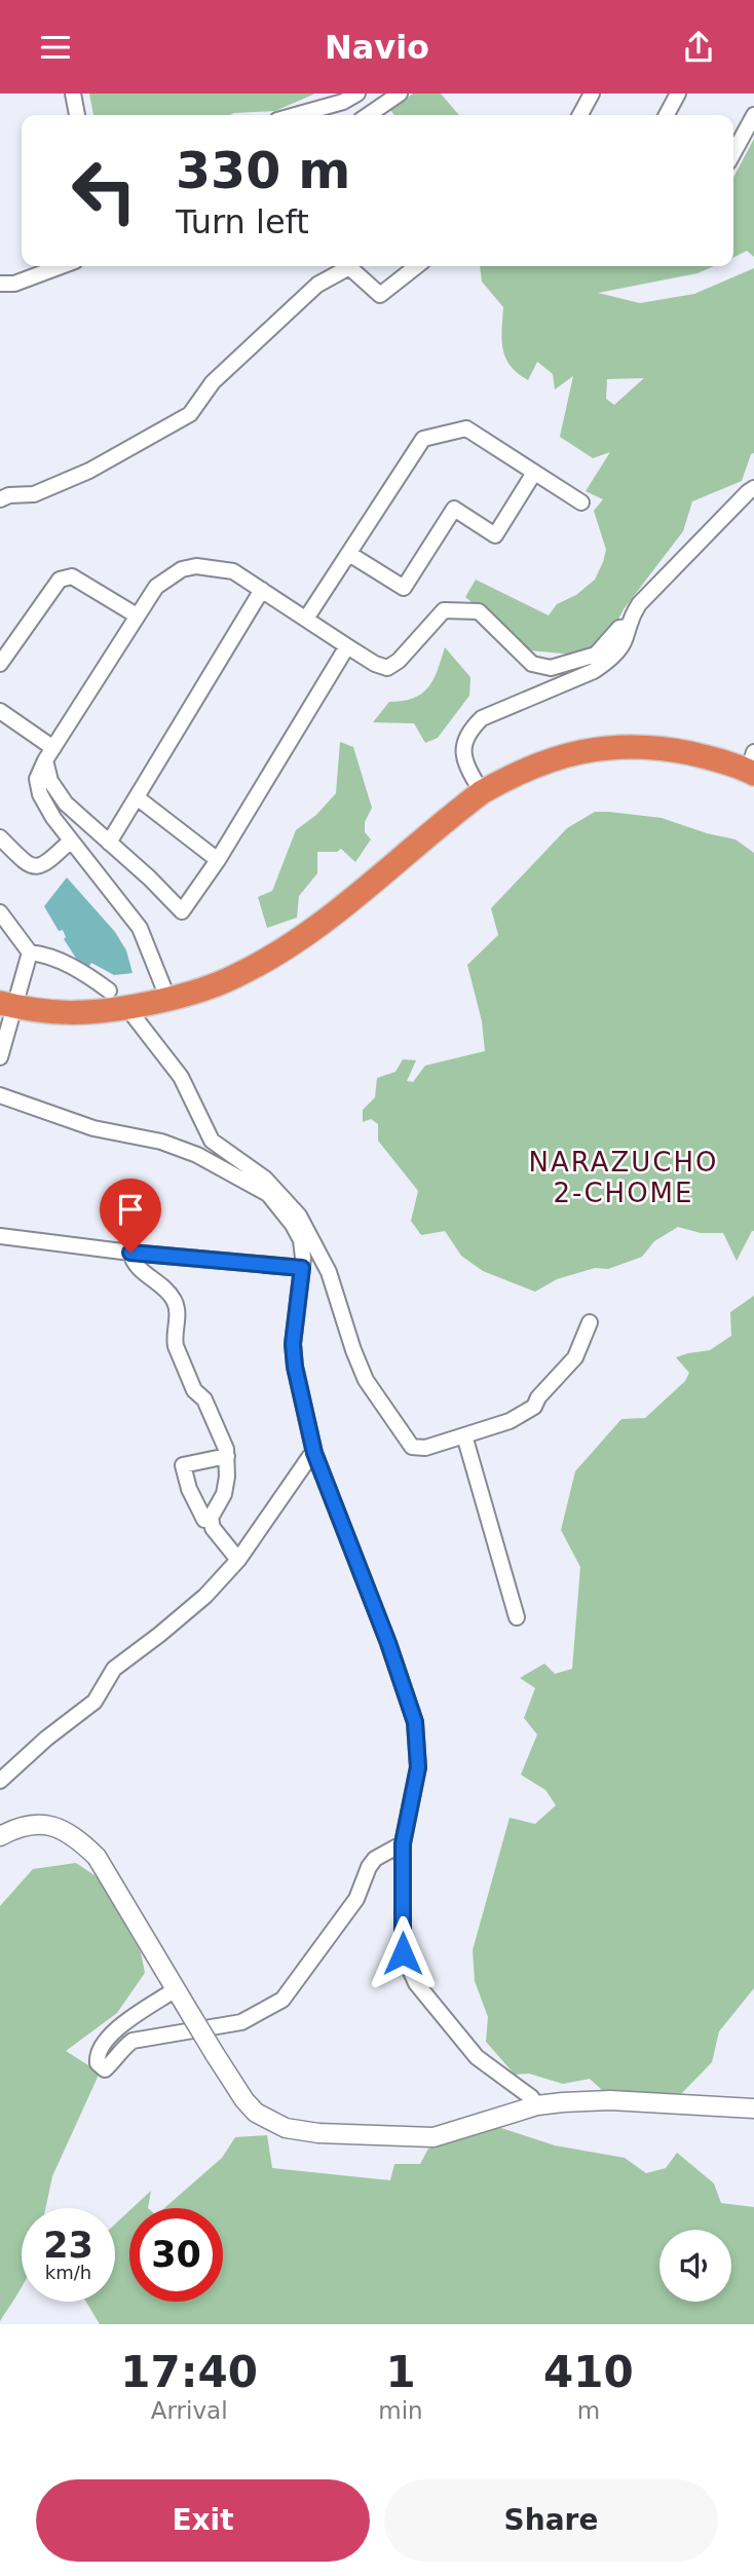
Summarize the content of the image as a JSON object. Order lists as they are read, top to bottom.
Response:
{
  "districts": ["NARAZUCHO 2-CHOME"],
  "page": {
    "header": "Navio",
    "turn": ["330 m", "Turn left"],
    "speed": "23 km/h",
    "limit": "30",
    "eta": [
      "17:40",
      "Arrival",
      "1",
      "min",
      "410",
      "m"
    ],
    "buttons": ["Exit", "Share"]
  }
}
